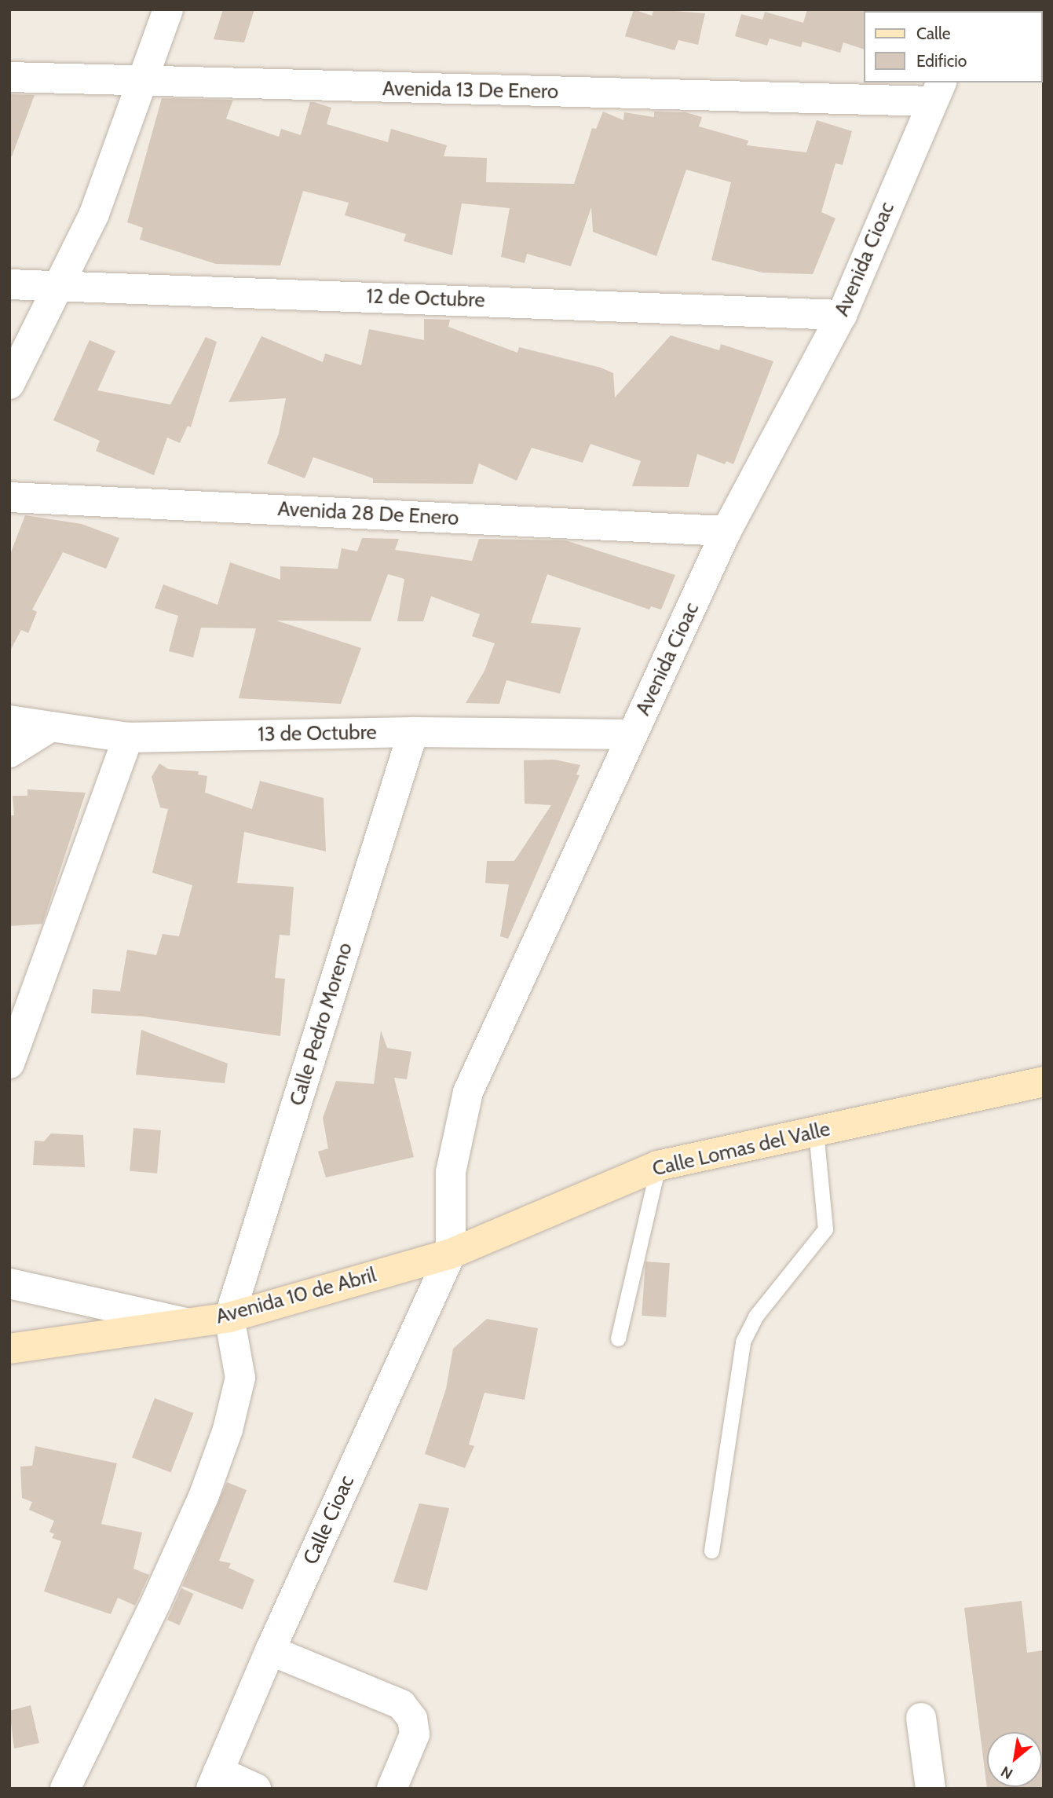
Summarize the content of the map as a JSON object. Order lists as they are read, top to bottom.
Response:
{
  "streets": {
    "street": [
      "Avenida 13 De Enero",
      "Avenida Cioac",
      "12 de Octubre",
      "Avenida 28 De Enero",
      "13 de Octubre",
      "Calle Pedro Moreno",
      "Calle Lomas del Valle",
      "Avenida 10 de Abril",
      "Calle Cioac"
    ]
  },
  "crossings": [
    ["Avenida 13 De Enero", "Avenida Cioac"],
    ["Avenida Cioac", "12 de Octubre"],
    ["Avenida Cioac", "Avenida 28 De Enero"],
    ["Avenida Cioac", "13 de Octubre"],
    ["Avenida Cioac", "Calle Lomas del Valle"],
    ["Avenida Cioac", "Avenida 10 de Abril"],
    ["Avenida Cioac", "Calle Cioac"],
    ["13 de Octubre", "Calle Pedro Moreno"],
    ["Calle Pedro Moreno", "Avenida 10 de Abril"],
    ["Calle Lomas del Valle", "Avenida 10 de Abril"],
    ["Calle Lomas del Valle", "Calle Cioac"],
    ["Avenida 10 de Abril", "Calle Cioac"]
  ],
  "legend": ["Calle", "Edificio"],
  "north": "bottom left"
}
